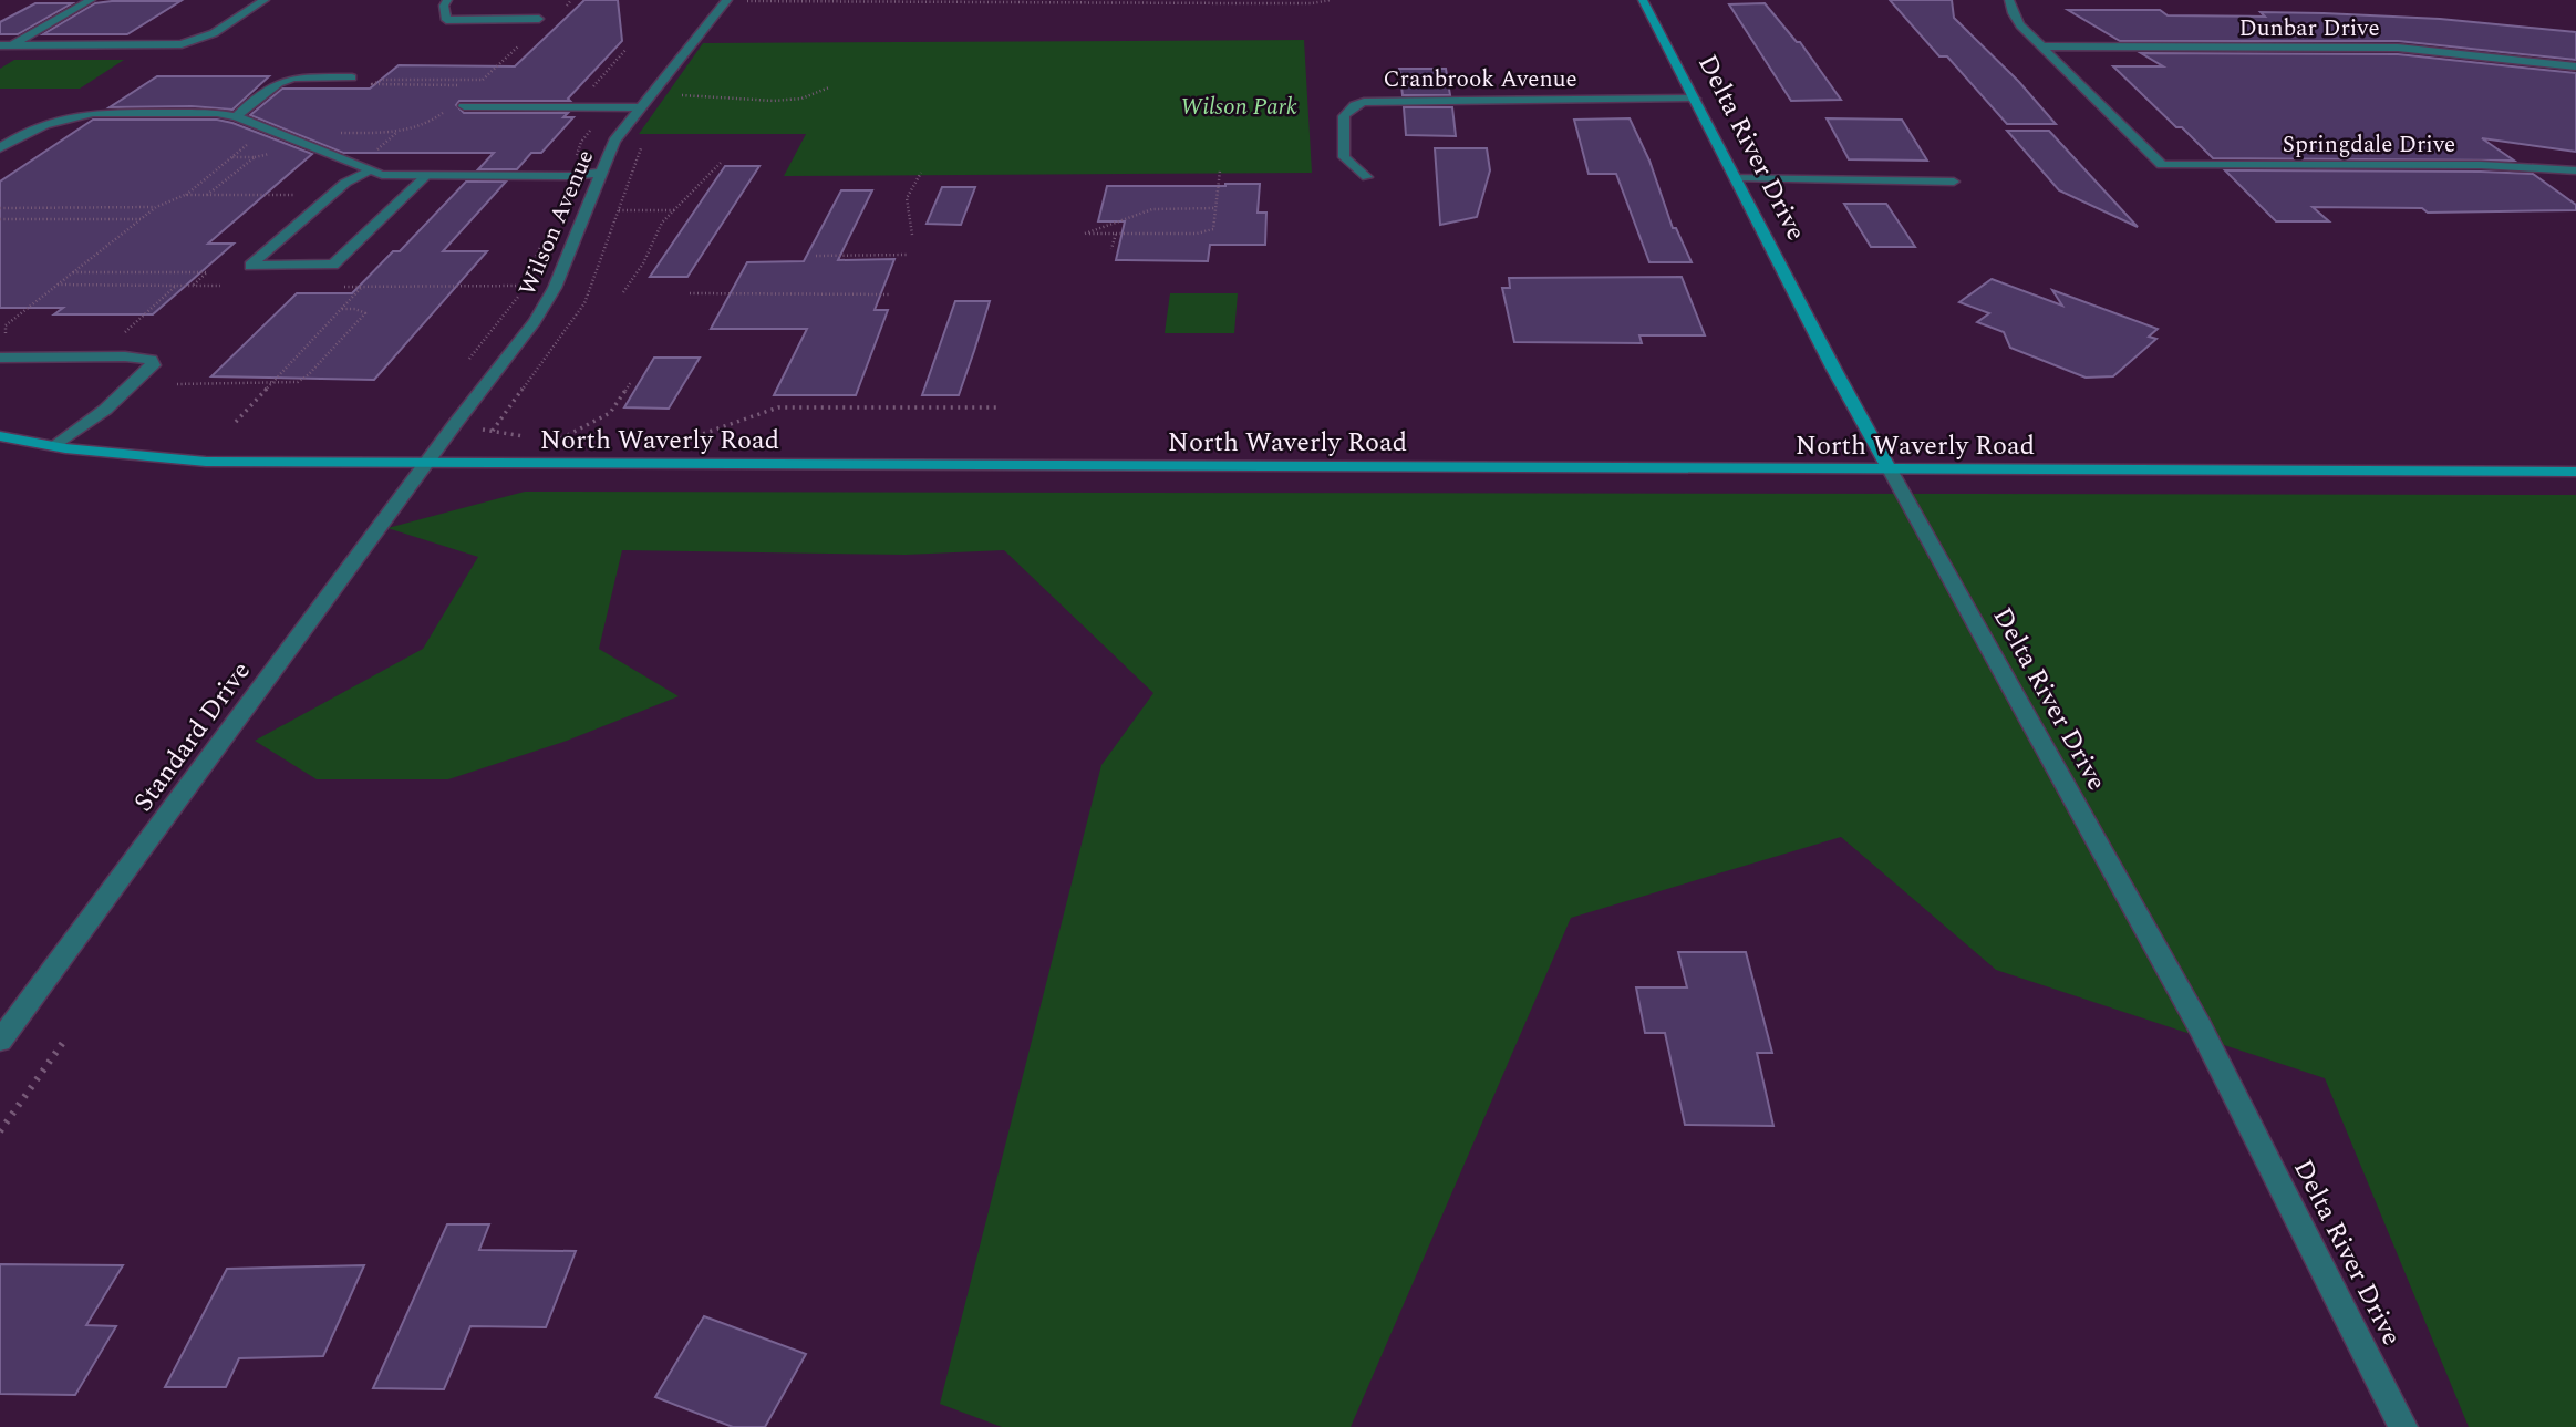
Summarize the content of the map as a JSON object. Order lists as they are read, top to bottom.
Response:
{
  "streets": {
    "main road": ["Delta River Drive", "North Waverly Road"],
    "street": [
      "Dunbar Drive",
      "Cranbrook Avenue",
      "Springdale Drive",
      "Wilson Avenue",
      "Standard Drive"
    ]
  },
  "crossings": [
    ["Dunbar Drive", "Springdale Drive"],
    ["Cranbrook Avenue", "Delta River Drive"],
    ["Delta River Drive", "North Waverly Road"],
    ["Wilson Avenue", "North Waverly Road"],
    ["Wilson Avenue", "Standard Drive"],
    ["North Waverly Road", "Standard Drive"]
  ],
  "parks": ["Wilson Park"]
}
